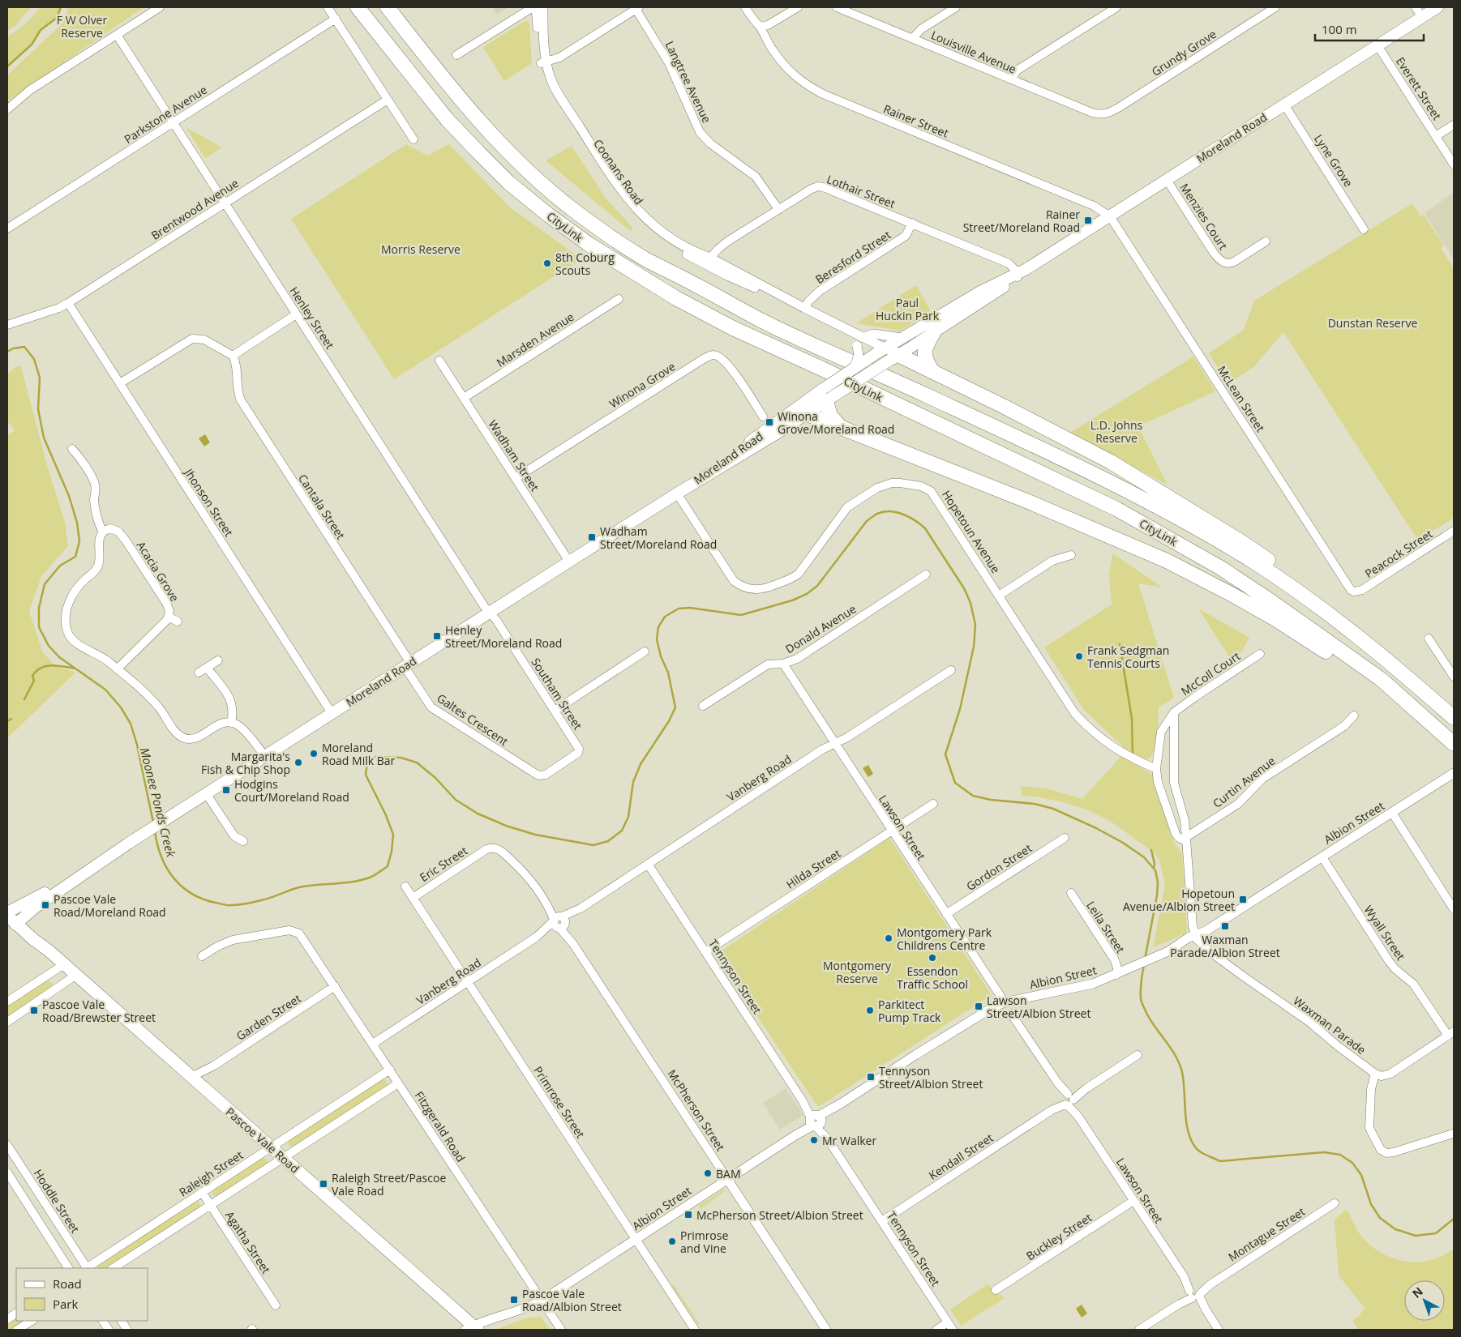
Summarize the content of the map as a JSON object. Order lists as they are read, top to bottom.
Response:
{
  "streets": {
    "highway": ["CityLink"],
    "main road": ["Moreland Road", "Pascoe Vale Road"],
    "street": [
      "Louisville Avenue",
      "Grundy Grove",
      "Langtree Avenue",
      "Everett Street",
      "Parkstone Avenue",
      "Rainer Street",
      "Lyne Grove",
      "Coonans Road",
      "Lothair Street",
      "Brentwood Avenue",
      "Menzies Court",
      "Beresford Street",
      "Henley Street",
      "Marsden Avenue",
      "Winona Grove",
      "McLean Street",
      "Wadham Street",
      "Jhonson Street",
      "Cantala Street",
      "Hopetoun Avenue",
      "Peacock Street",
      "Acacia Grove",
      "Donald Avenue",
      "McColl Court",
      "Southam Street",
      "Galtes Crescent",
      "Vanberg Road",
      "Curtin Avenue",
      "Albion Street",
      "Lawson Street",
      "Eric Street",
      "Gordon Street",
      "Hilda Street",
      "Leila Street",
      "Wyall Street",
      "Tennyson Street",
      "Garden Street",
      "Waxman Parade",
      "Primrose Street",
      "McPherson Street",
      "Fitzgerald Road",
      "Kendall Street",
      "Raleigh Street",
      "Hoddle Street",
      "Montague Street",
      "Buckley Street",
      "Agatha Street"
    ]
  },
  "crossings": [
    ["Louisville Avenue", "Grundy Grove"],
    ["Langtree Avenue", "Lothair Street"],
    ["Everett Street", "Moreland Road"],
    ["Parkstone Avenue", "Henley Street"],
    ["Rainer Street", "Moreland Road"],
    ["Rainer Street", "McLean Street"],
    ["Moreland Road", "Lyne Grove"],
    ["Moreland Road", "Lothair Street"],
    ["Moreland Road", "Menzies Court"],
    ["Moreland Road", "Henley Street"],
    ["Moreland Road", "McLean Street"],
    ["Moreland Road", "Wadham Street"],
    ["Moreland Road", "Jhonson Street"],
    ["Moreland Road", "Cantala Street"],
    ["Moreland Road", "Hopetoun Avenue"],
    ["Moreland Road", "Southam Street"],
    ["Moreland Road", "Galtes Crescent"],
    ["Moreland Road", "Pascoe Vale Road"],
    ["Coonans Road", "Lothair Street"],
    ["Coonans Road", "Beresford Street"],
    ["Lothair Street", "Beresford Street"],
    ["Brentwood Avenue", "Henley Street"],
    ["Brentwood Avenue", "Jhonson Street"],
    ["Henley Street", "Southam Street"],
    ["Marsden Avenue", "Wadham Street"],
    ["Winona Grove", "Wadham Street"],
    ["McLean Street", "Peacock Street"],
    ["Cantala Street", "Galtes Crescent"],
    ["Donald Avenue", "Lawson Street"],
    ["Southam Street", "Galtes Crescent"],
    ["Vanberg Road", "Lawson Street"],
    ["Vanberg Road", "Tennyson Street"],
    ["Vanberg Road", "Primrose Street"],
    ["Vanberg Road", "McPherson Street"],
    ["Vanberg Road", "Fitzgerald Road"],
    ["Albion Street", "Lawson Street"],
    ["Albion Street", "Leila Street"],
    ["Albion Street", "Wyall Street"],
    ["Albion Street", "Tennyson Street"],
    ["Albion Street", "Waxman Parade"],
    ["Albion Street", "Primrose Street"],
    ["Albion Street", "McPherson Street"],
    ["Albion Street", "Fitzgerald Road"],
    ["Albion Street", "Pascoe Vale Road"],
    ["Lawson Street", "Gordon Street"],
    ["Lawson Street", "Hilda Street"],
    ["Lawson Street", "Kendall Street"],
    ["Lawson Street", "Montague Street"],
    ["Lawson Street", "Buckley Street"],
    ["Eric Street", "Primrose Street"],
    ["Eric Street", "McPherson Street"],
    ["Hilda Street", "Tennyson Street"],
    ["Tennyson Street", "Kendall Street"],
    ["Garden Street", "Fitzgerald Road"],
    ["Garden Street", "Pascoe Vale Road"],
    ["Fitzgerald Road", "Raleigh Street"],
    ["Pascoe Vale Road", "Raleigh Street"],
    ["Raleigh Street", "Agatha Street"]
  ],
  "water": ["Moonee Ponds Creek"],
  "parks": [
    "F W Olver Reserve",
    "Morris Reserve",
    "Paul Huckin Park",
    "Dunstan Reserve",
    "L.D. Johns Reserve",
    "Montgomery Reserve"
  ],
  "places": {
    "transit": [
      "Rainer Street/Moreland Road",
      "Winona Grove/Moreland Road",
      "Wadham Street/Moreland Road",
      "Henley Street/Moreland Road",
      "Hodgins Court/Moreland Road",
      "Hopetoun Avenue/Albion Street",
      "Pascoe Vale Road/Moreland Road",
      "Waxman Parade/Albion Street",
      "Lawson Street/Albion Street",
      "Pascoe Vale Road/Brewster Street",
      "Tennyson Street/Albion Street",
      "Raleigh Street/Pascoe Vale Road",
      "McPherson Street/Albion Street",
      "Pascoe Vale Road/Albion Street"
    ],
    "other": [
      "8th Coburg Scouts",
      "Frank Sedgman Tennis Courts",
      "Moreland Road Milk Bar",
      "Margarita's Fish & Chip Shop",
      "Montgomery Park Childrens Centre",
      "Essendon Traffic School",
      "Parkitect Pump Track",
      "Mr Walker",
      "BAM",
      "Primrose and Vine"
    ]
  },
  "legend": ["Road", "Park"],
  "scale_bar": "100 m",
  "north": "top left"
}
